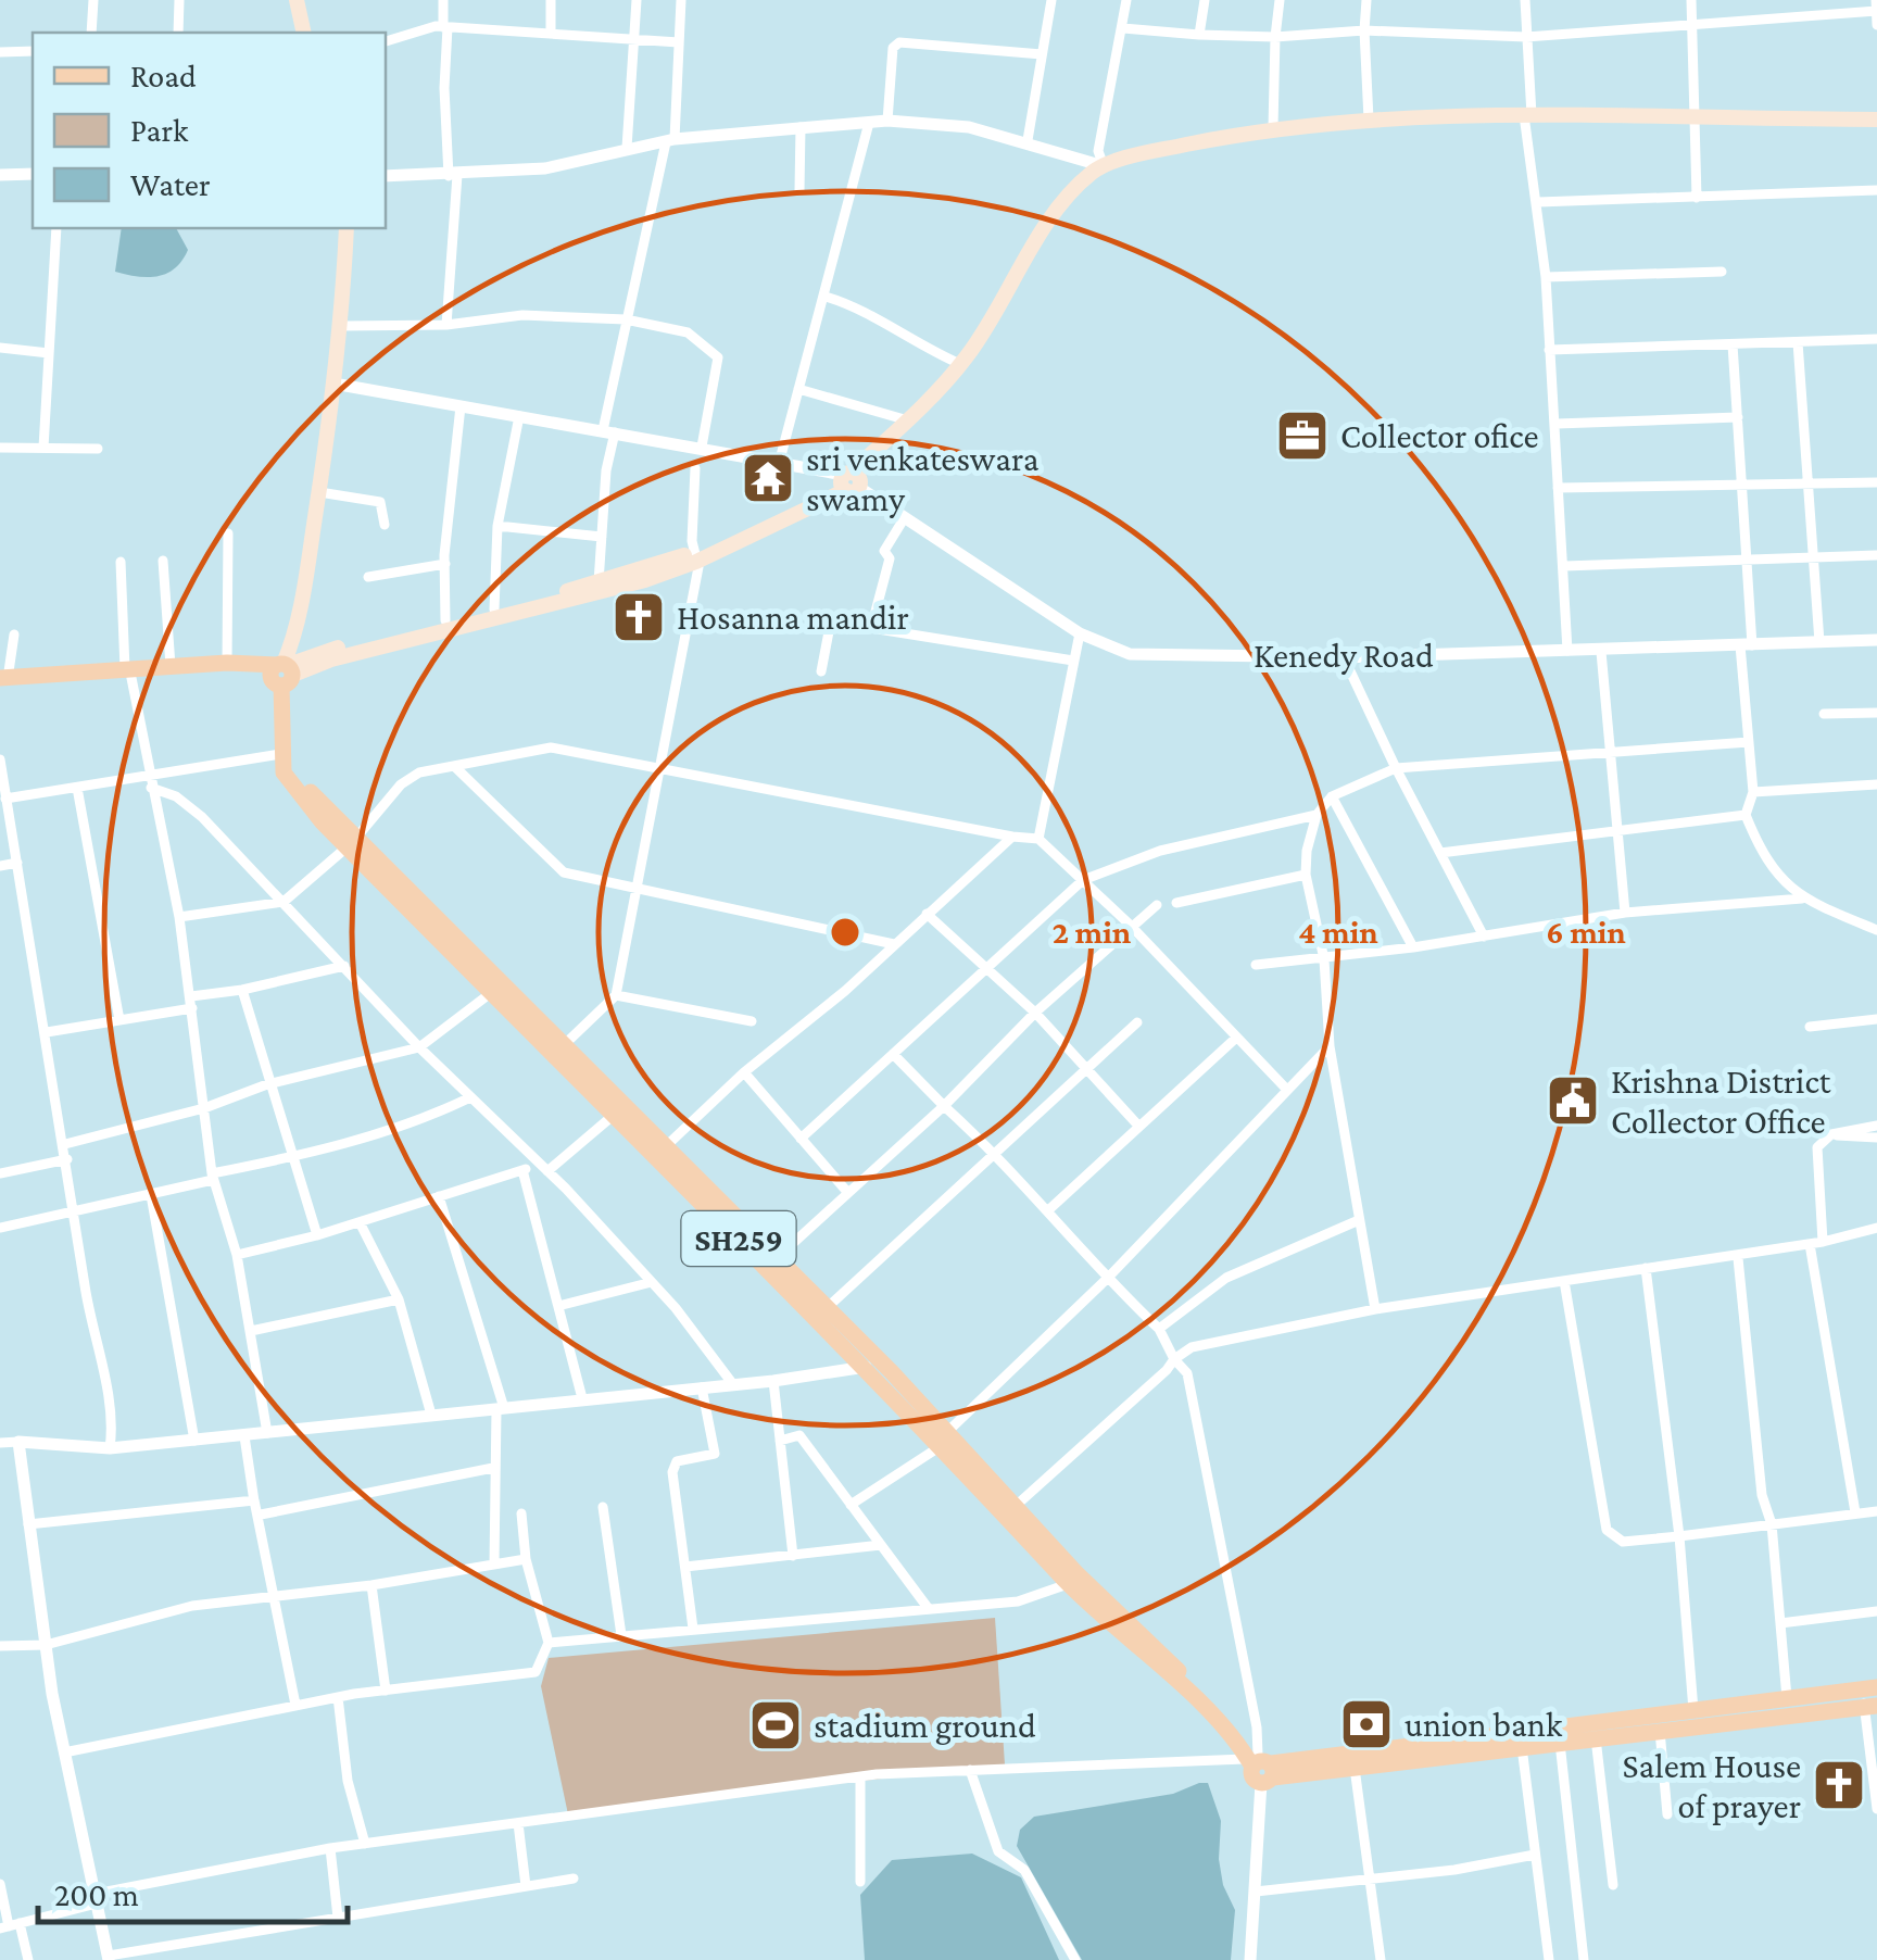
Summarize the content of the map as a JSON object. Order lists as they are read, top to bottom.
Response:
{
  "streets": {
    "main road": ["SH259"],
    "street": ["Kenedy Road"]
  },
  "places": {
    "office": ["Collector ofice"],
    "temple": ["sri venkateswara swamy"],
    "church": ["Hosanna mandir", "Salem House of prayer"],
    "public building": ["Krishna District Collector Office"],
    "bank": ["union bank"],
    "sports": ["stadium ground"]
  },
  "legend": ["Road", "Park", "Water"],
  "scale_bar": "200 m",
  "rings": ["2 min", "4 min", "6 min"]
}
